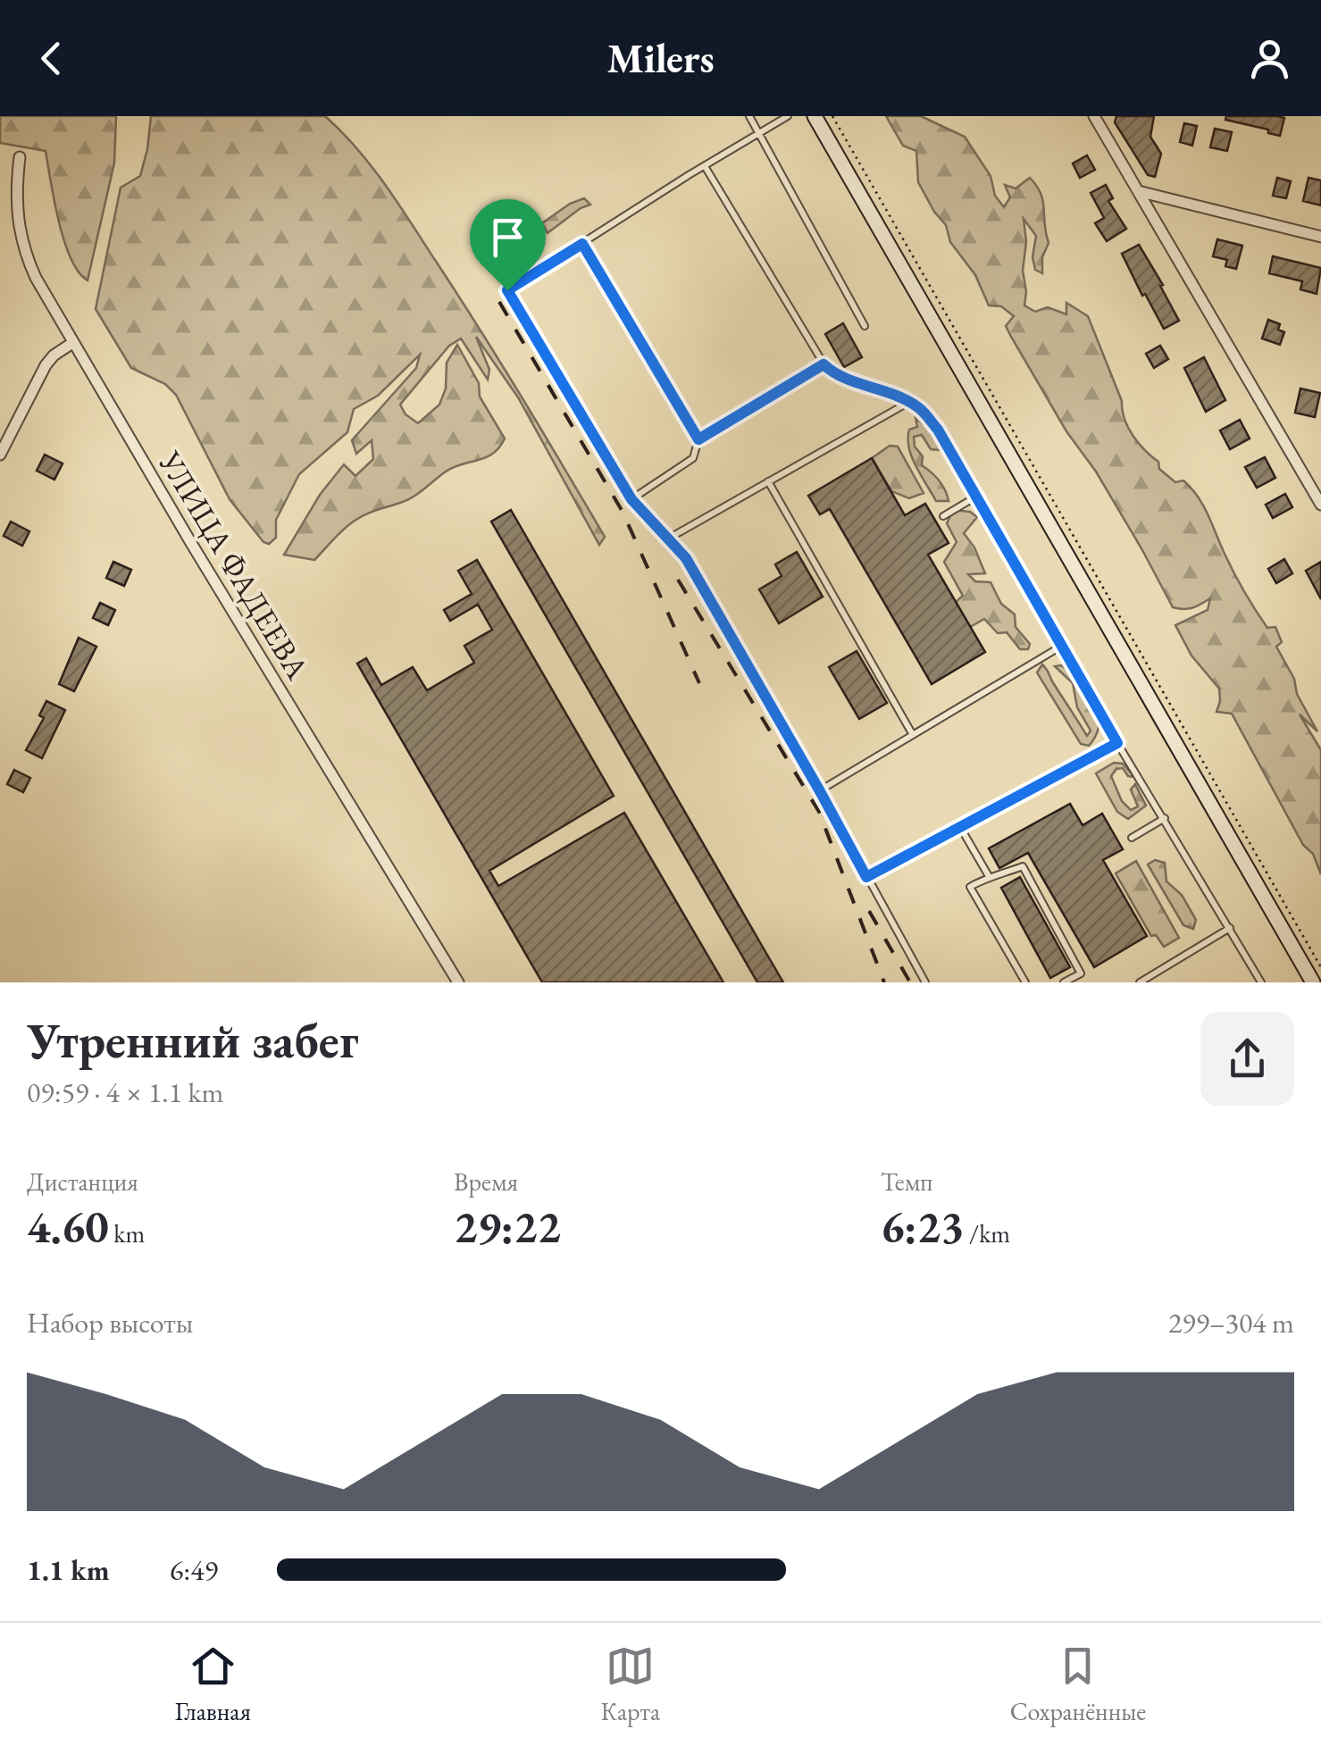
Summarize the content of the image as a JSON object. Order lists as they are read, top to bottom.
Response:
{
  "streets": {
    "street": ["УЛИЦА ФАДЕЕВА"]
  },
  "page": {
    "header": "Milers",
    "heading": ["Утренний забег", "09:59 · 4 × 1.1 km"],
    "stats": [
      ["Дистанция", "4.60 km"],
      ["Время", "29:22"],
      ["Темп", "6:23 /km"]
    ],
    "chart": ["Набор высоты", "299–304 m"],
    "list": [
      {
        "name": "1.1 km",
        "note": "6:49"
      }
    ],
    "tabs": ["Главная", "Карта", "Сохранённые"]
  }
}
